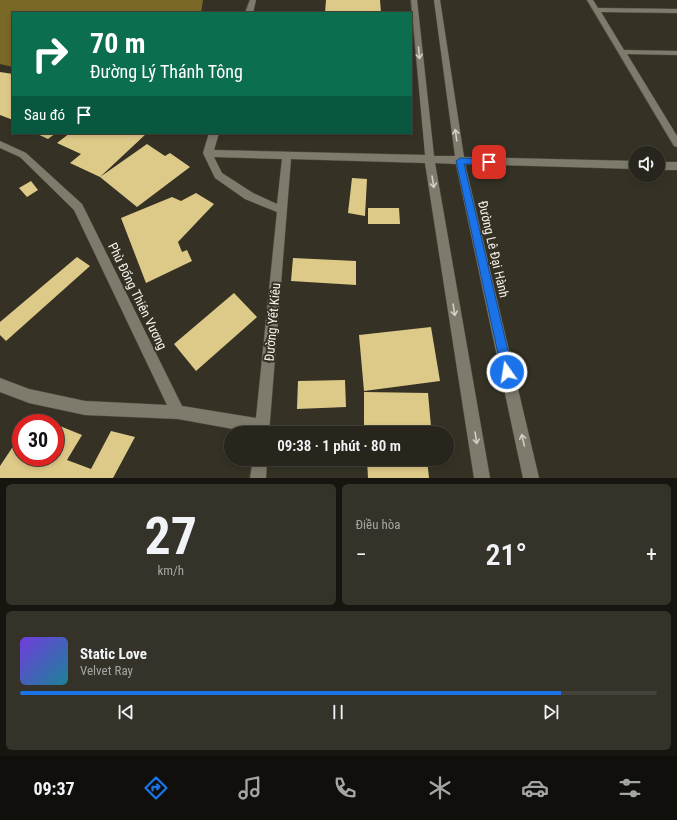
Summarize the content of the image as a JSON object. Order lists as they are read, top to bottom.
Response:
{
  "streets": {
    "street": ["Đường Lê Đại Hành", "Phù Đổng Thiên Vương", "Đường Yết Kiêu"]
  },
  "page": {
    "turn": ["70 m", "Đường Lý Thánh Tông"],
    "then": "Sau đó",
    "limit": "30",
    "trip": "09:38 · 1 phút · 80 m",
    "tile": [
      ["27", "km/h"],
      "Điều hòa"
    ],
    "heat": ["−", "21°", "+"],
    "song": ["Static Love", "Velvet Ray"],
    "tabs": "09:37"
  }
}
